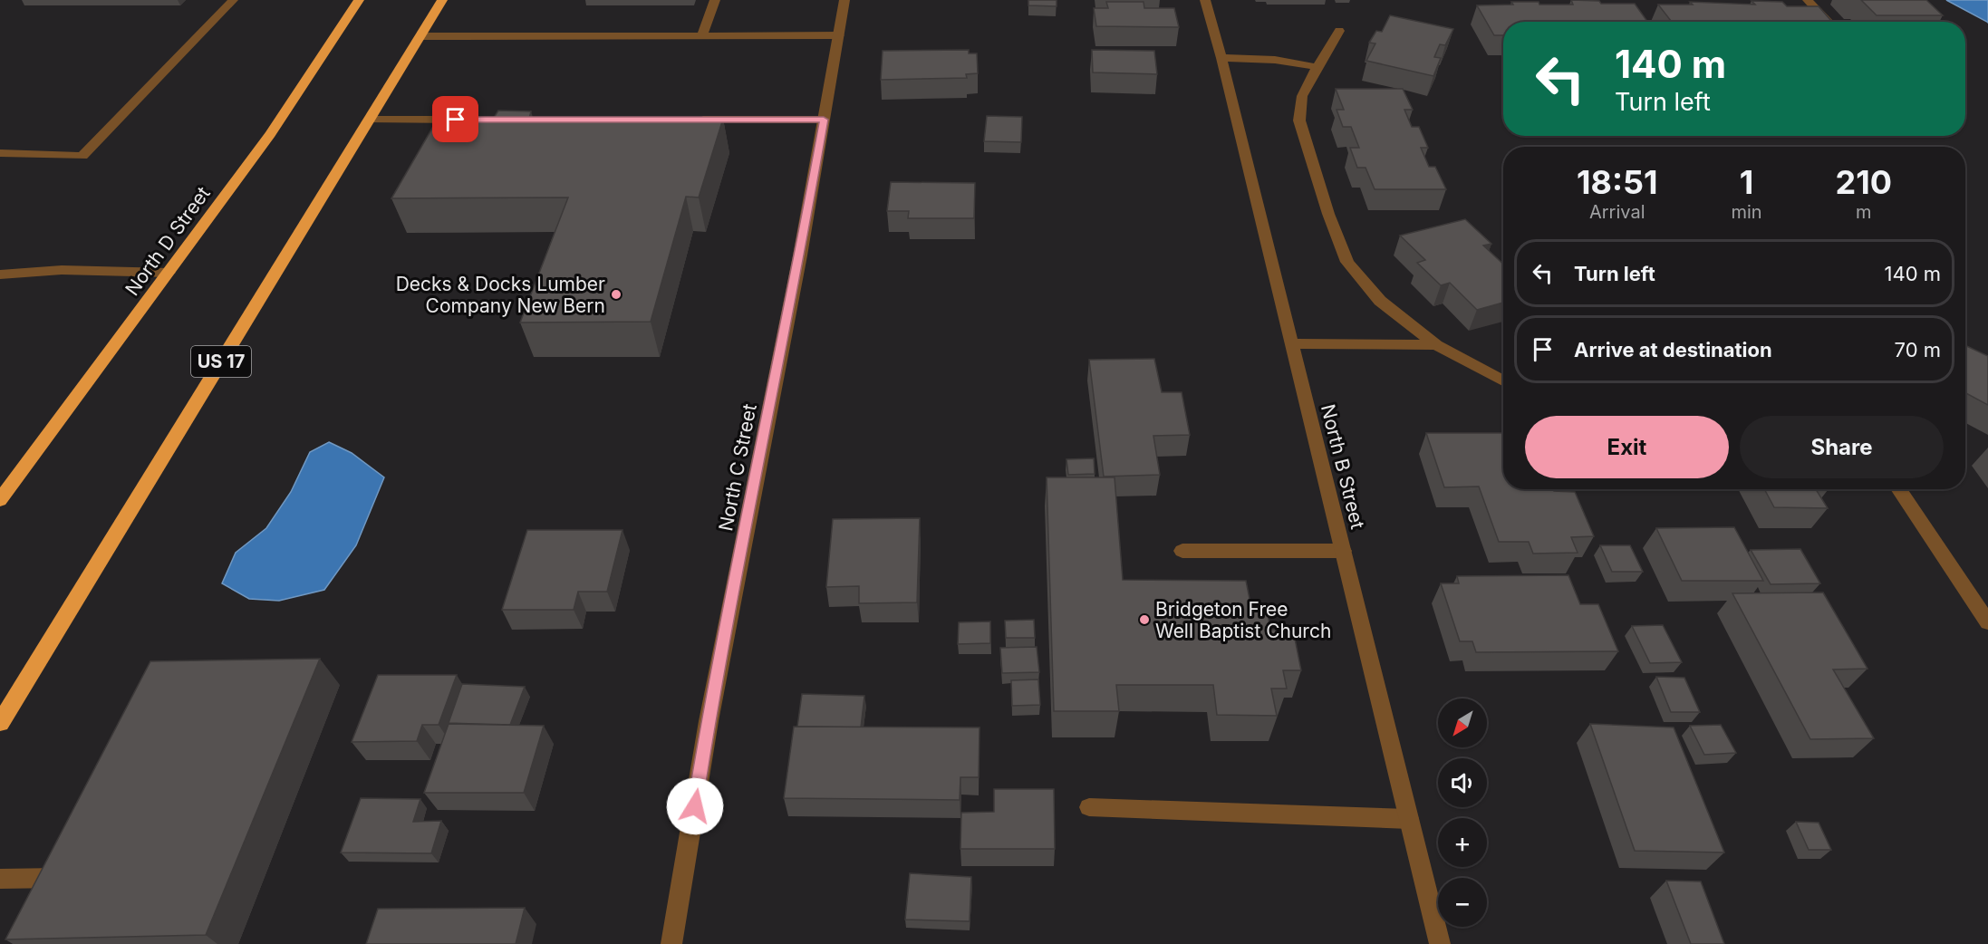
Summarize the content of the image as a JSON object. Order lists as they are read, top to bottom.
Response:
{
  "streets": {
    "highway": ["North D Street", "US 17"],
    "street": ["North B Street", "North C Street"]
  },
  "places": ["Decks & Docks Lumber Company New Bern", "Bridgeton Free Well Baptist Church"],
  "north": "bottom left",
  "page": {
    "turn": ["140 m", "Turn left"],
    "eta": [
      "18:51",
      "Arrival",
      "1",
      "min",
      "210",
      "m"
    ],
    "list": [
      {
        "name": "Turn left",
        "value": "140 m"
      },
      {
        "name": "Arrive at destination",
        "value": "70 m"
      }
    ],
    "buttons": ["Exit", "Share"],
    "map_buttons": ["+", "−"]
  }
}
